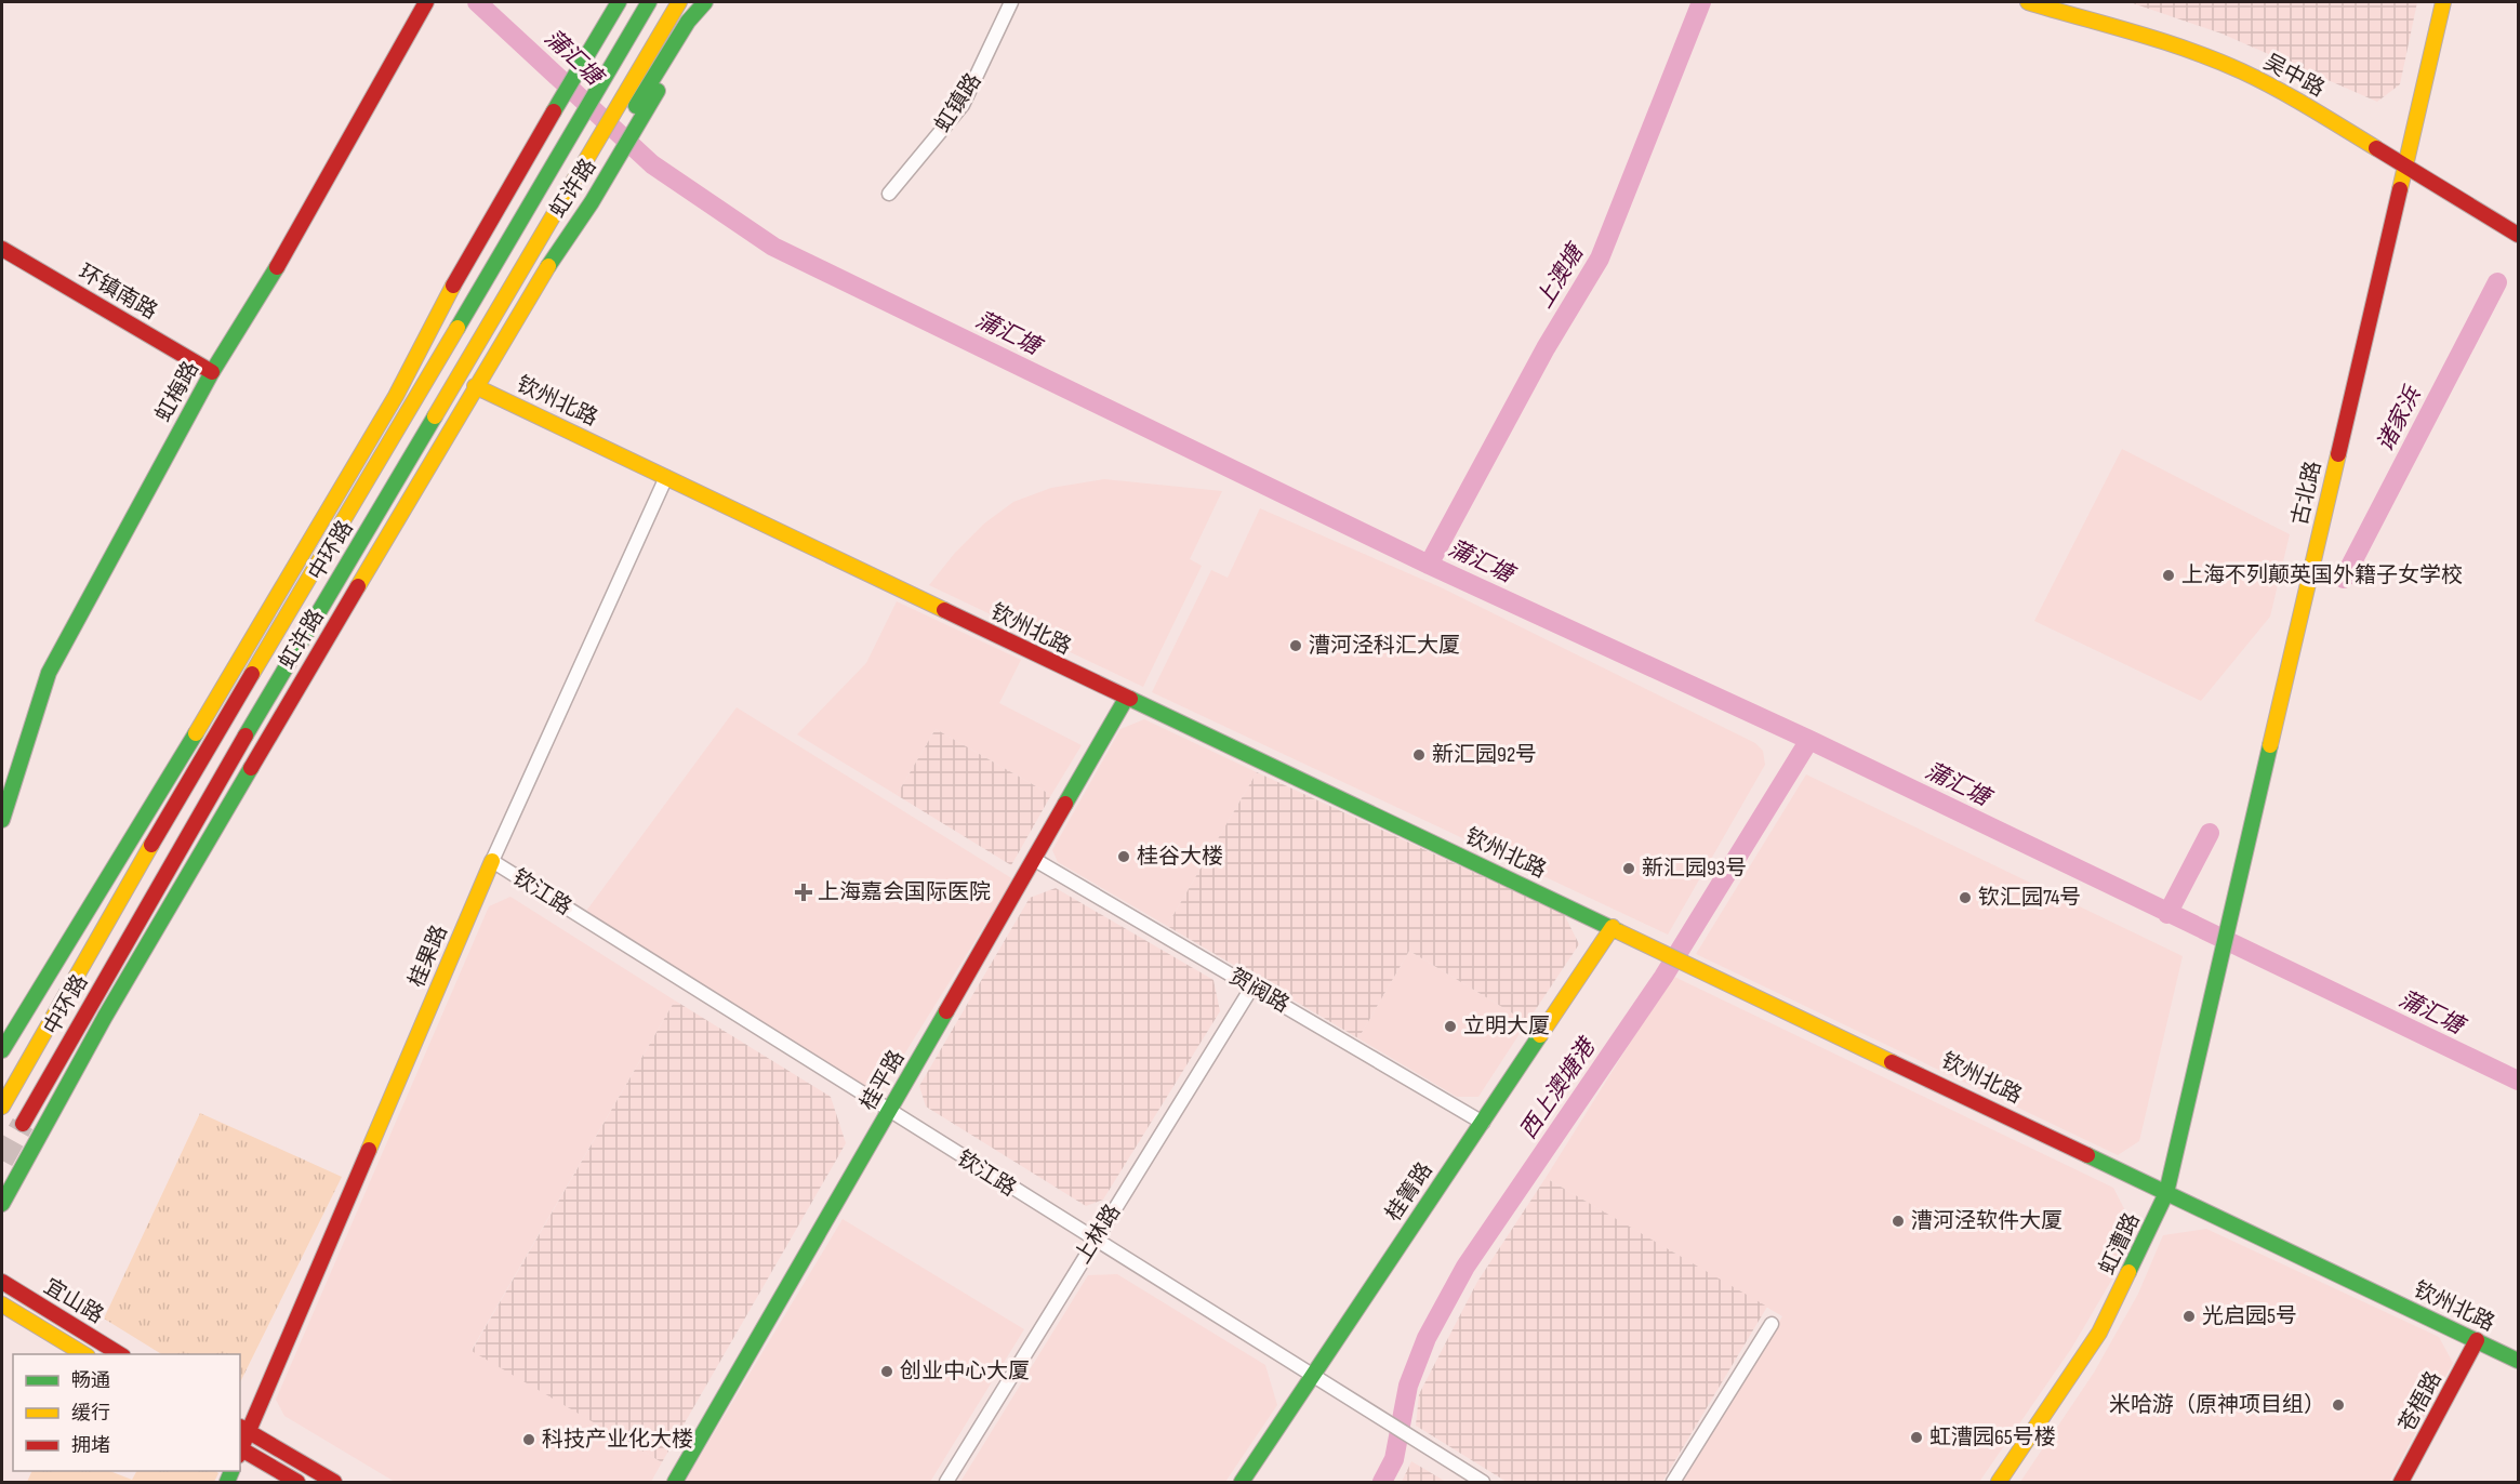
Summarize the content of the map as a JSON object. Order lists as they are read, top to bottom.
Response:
{
  "streets": {
    "main road": [
      "吴中路",
      "虹许路",
      "环镇南路",
      "虹梅路",
      "钦州北路",
      "古北路",
      "中环路",
      "桂果路",
      "桂平路",
      "桂箐路",
      "虹漕路",
      "宜山路",
      "苍梧路"
    ],
    "street": [
      "虹镇路",
      "钦江路",
      "贺阀路",
      "上林路"
    ]
  },
  "crossings": [
    ["吴中路", "古北路"],
    ["虹许路", "钦州北路"],
    ["虹许路", "中环路"],
    ["环镇南路", "虹梅路"],
    ["钦州北路", "桂果路"],
    ["钦州北路", "桂平路"],
    ["钦州北路", "桂箐路"],
    ["钦州北路", "虹漕路"],
    ["钦州北路", "苍梧路"],
    ["古北路", "虹漕路"],
    ["钦江路", "桂果路"],
    ["钦江路", "桂平路"],
    ["钦江路", "桂箐路"],
    ["钦江路", "上林路"],
    ["贺阀路", "桂平路"],
    ["贺阀路", "桂箐路"],
    ["贺阀路", "上林路"]
  ],
  "water": [
    "蒲汇塘",
    "上澳塘",
    "诸家浜",
    "西上澳塘港"
  ],
  "places": {
    "other": [
      "上海不列颠英国外籍子女学校",
      "漕河泾科汇大厦",
      "新汇园92号",
      "桂谷大楼",
      "新汇园93号",
      "钦汇园74号",
      "立明大厦",
      "漕河泾软件大厦",
      "光启园5号",
      "创业中心大厦",
      "米哈游（原神项目组）",
      "虹漕园65号楼",
      "科技产业化大楼"
    ],
    "health": ["上海嘉会国际医院"]
  },
  "legend": ["畅通", "缓行", "拥堵"]
}
